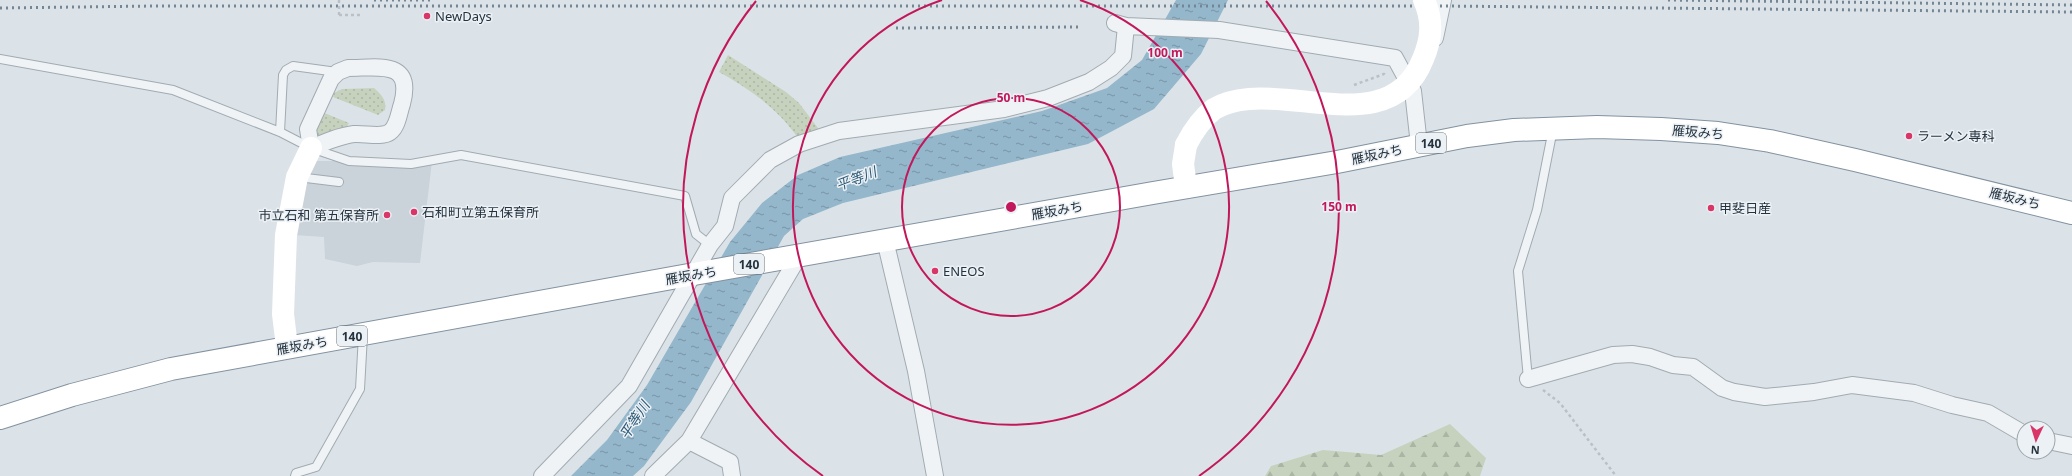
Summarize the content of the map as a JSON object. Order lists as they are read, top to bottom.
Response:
{
  "streets": {
    "main road": ["雁坂みち", "140"]
  },
  "water": ["平等川"],
  "places": [
    "NewDays",
    "ラーメン専科",
    "甲斐日産",
    "石和町立第五保育所",
    "市立石和 第五保育所",
    "ENEOS"
  ],
  "north": "bottom",
  "rings": ["100 m", "50 m", "150 m"]
}
